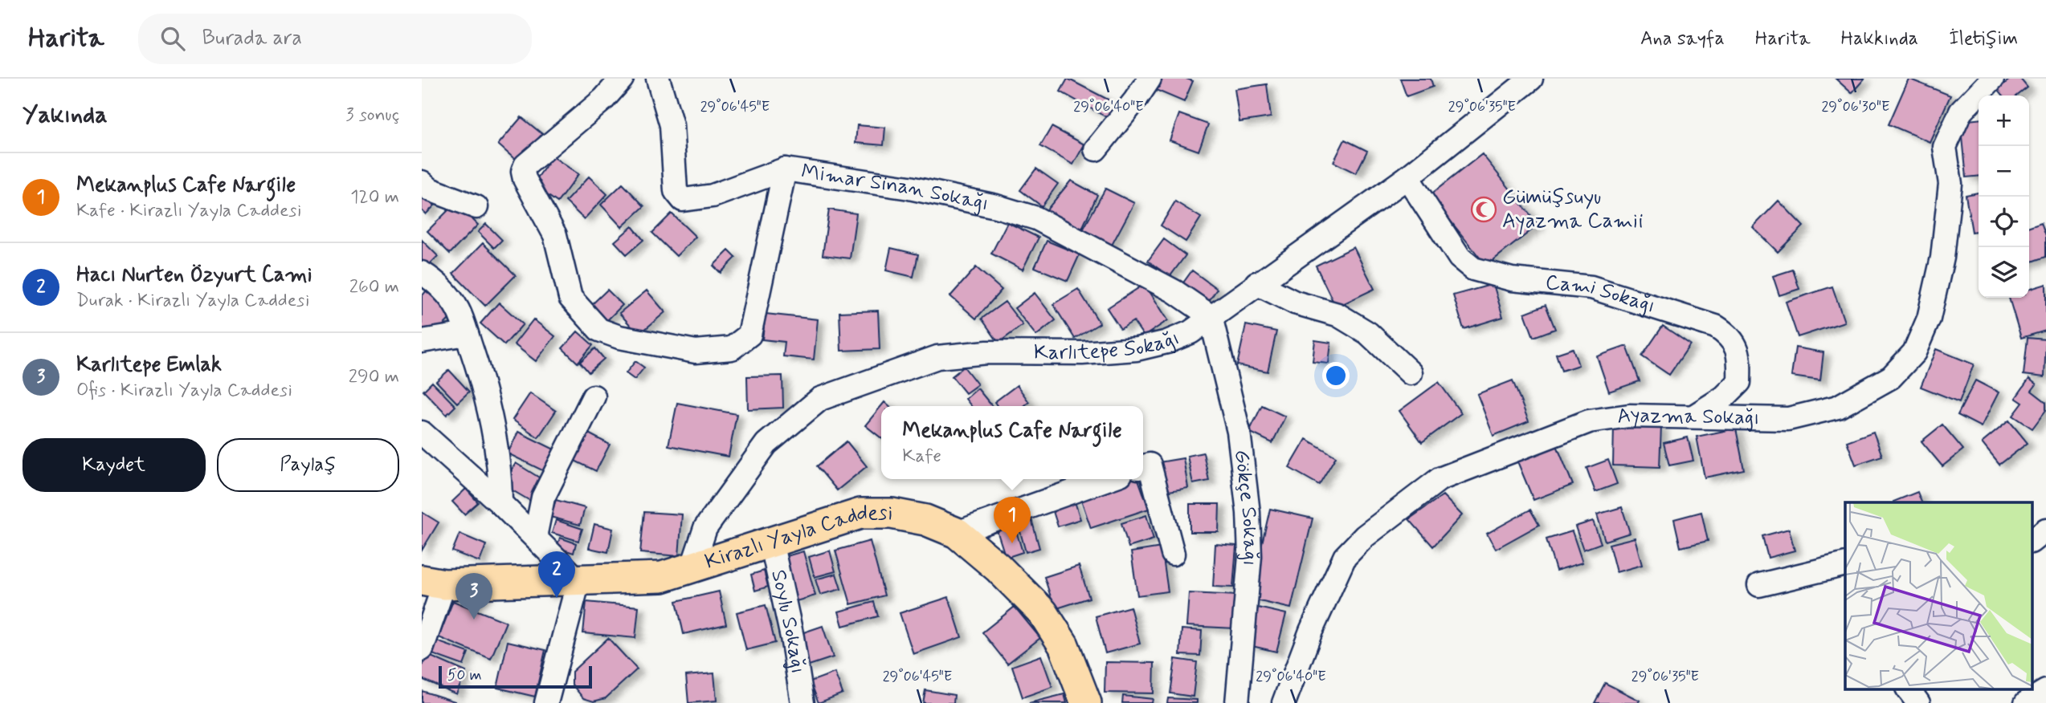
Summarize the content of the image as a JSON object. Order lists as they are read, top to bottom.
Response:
{
  "streets": {
    "main road": ["Kirazlı Yayla Caddesi"],
    "street": [
      "Mimar Sinan Sokağı",
      "Cami Sokağı",
      "Karlıtepe Sokağı",
      "Ayazma Sokağı",
      "Gökçe Sokağı",
      "Soylu Sokağı"
    ]
  },
  "crossings": [
    ["Mimar Sinan Sokağı", "Karlıtepe Sokağı"],
    ["Mimar Sinan Sokağı", "Gökçe Sokağı"],
    ["Cami Sokağı", "Karlıtepe Sokağı"],
    ["Cami Sokağı", "Ayazma Sokağı"],
    ["Karlıtepe Sokağı", "Gökçe Sokağı"],
    ["Karlıtepe Sokağı", "Kirazlı Yayla Caddesi"],
    ["Kirazlı Yayla Caddesi", "Soylu Sokağı"]
  ],
  "places": {
    "mosque": ["Gümüşsuyu Ayazma Camii"]
  },
  "scale_bar": "50 m",
  "page": {
    "header": "Harita",
    "search": "Burada ara",
    "nav": [
      "Ana sayfa",
      "Harita",
      "Hakkında",
      "İletişim"
    ],
    "heading": ["Yakında", "3 sonuç"],
    "map_buttons": ["+", "−"],
    "list": [
      {
        "mark": "1",
        "name": "Mekanplus Cafe Nargile",
        "note": "Kafe · Kirazlı Yayla Caddesi",
        "value": "120 m"
      },
      {
        "mark": "2",
        "name": "Hacı Nurten Özyurt Cami",
        "note": "Durak · Kirazlı Yayla Caddesi",
        "value": "260 m"
      },
      {
        "mark": "3",
        "name": "Karlıtepe Emlak",
        "note": "Ofis · Kirazlı Yayla Caddesi",
        "value": "290 m"
      }
    ],
    "popup": ["Mekanplus Cafe Nargile", "Kafe"],
    "buttons": ["Kaydet", "Paylaş"],
    "pins": ["1", "2", "3"],
    "scale": "50 m"
  },
  "coordinates": [
    "29°06'45\"E",
    "29°06'40\"E",
    "29°06'35\"E",
    "29°06'30\"E"
  ]
}
